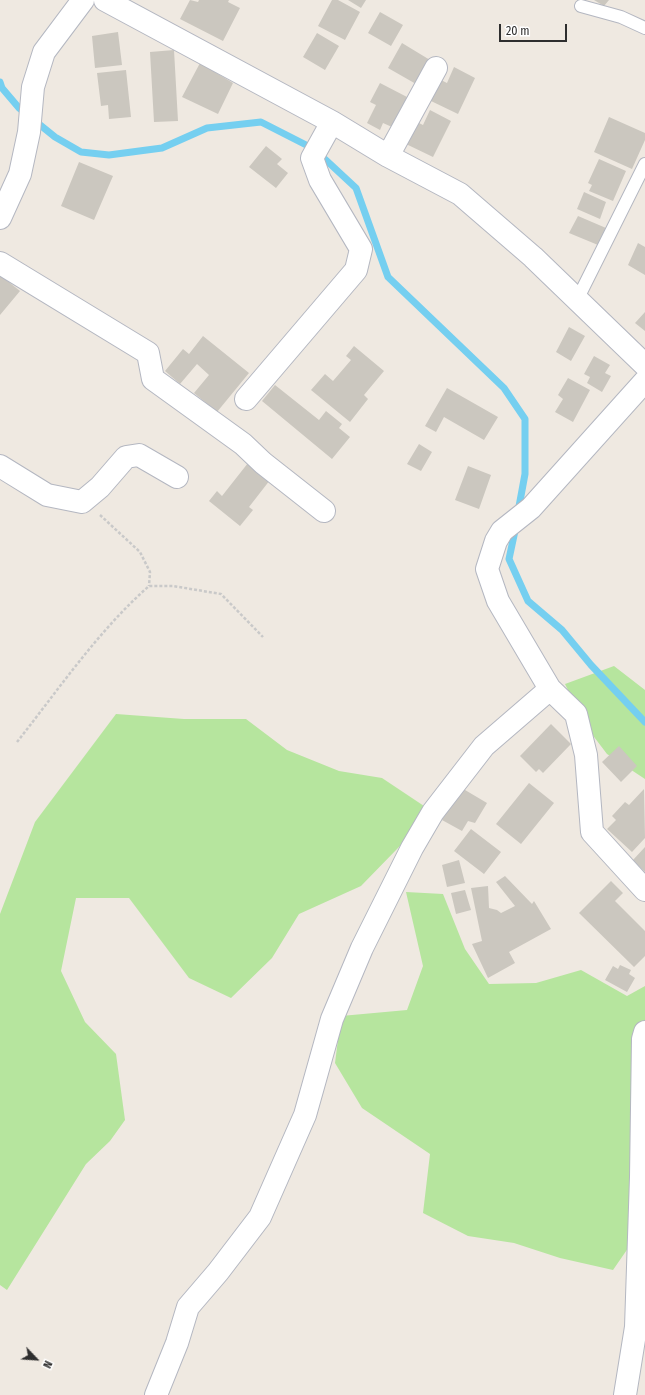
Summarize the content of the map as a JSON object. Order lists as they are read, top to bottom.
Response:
{
  "scale_bar": "20 m",
  "north": "bottom right"
}
